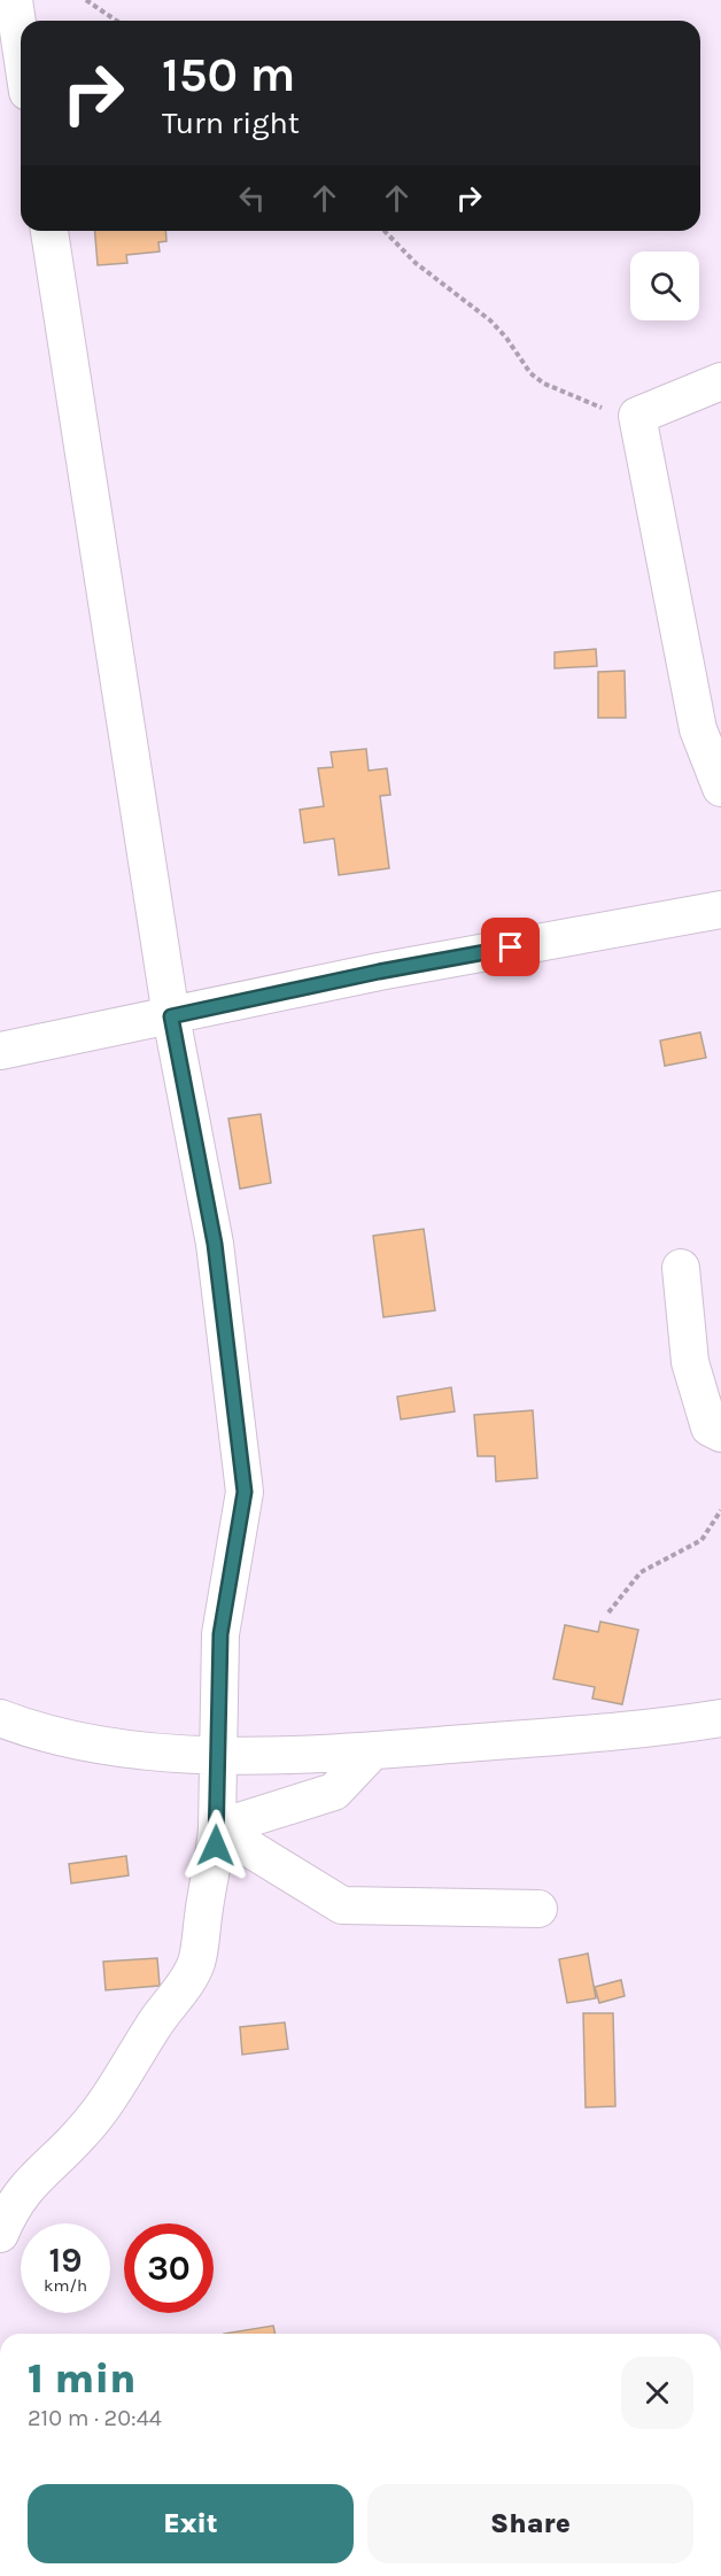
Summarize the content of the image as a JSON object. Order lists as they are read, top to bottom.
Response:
{
  "page": {
    "turn": ["150 m", "Turn right"],
    "speed": "19 km/h",
    "limit": "30",
    "heading": ["1 min", "210 m · 20:44"],
    "buttons": ["Exit", "Share"]
  }
}
